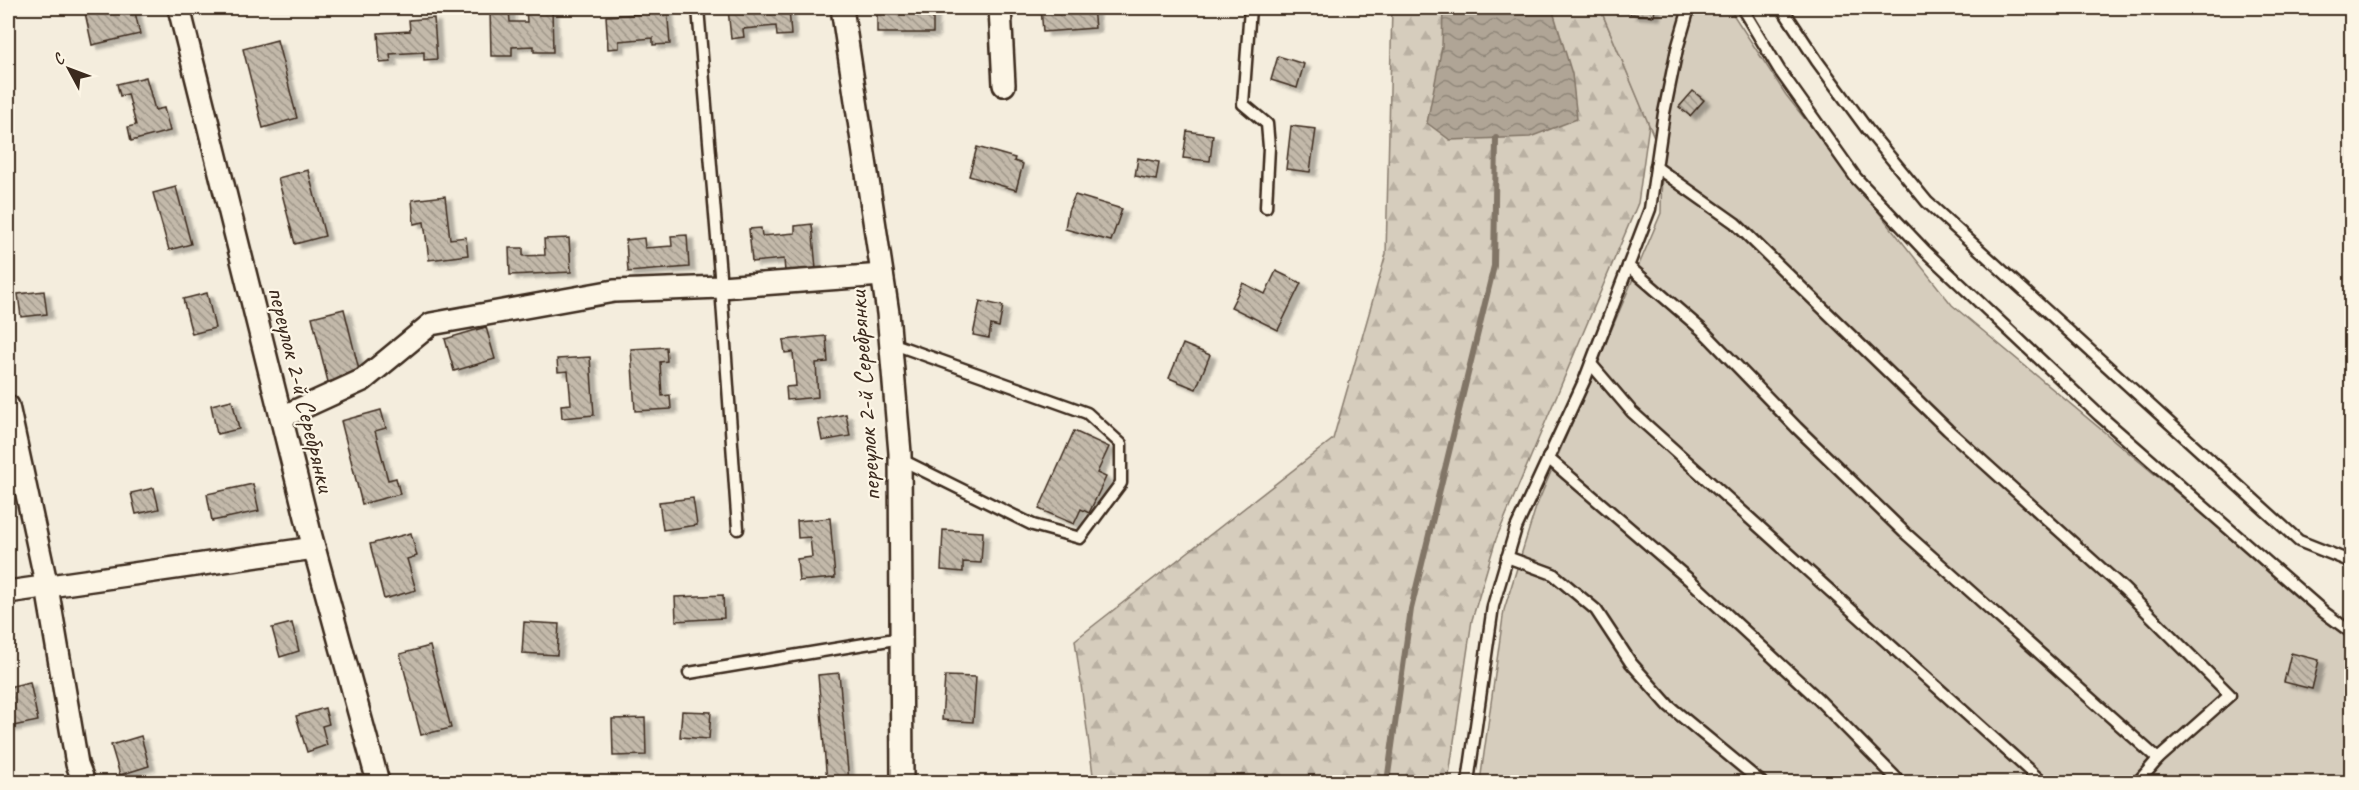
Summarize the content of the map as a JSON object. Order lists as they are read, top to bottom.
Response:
{
  "streets": {
    "street": ["переулок 2-й Серебрянки"]
  },
  "north": "top left"
}
